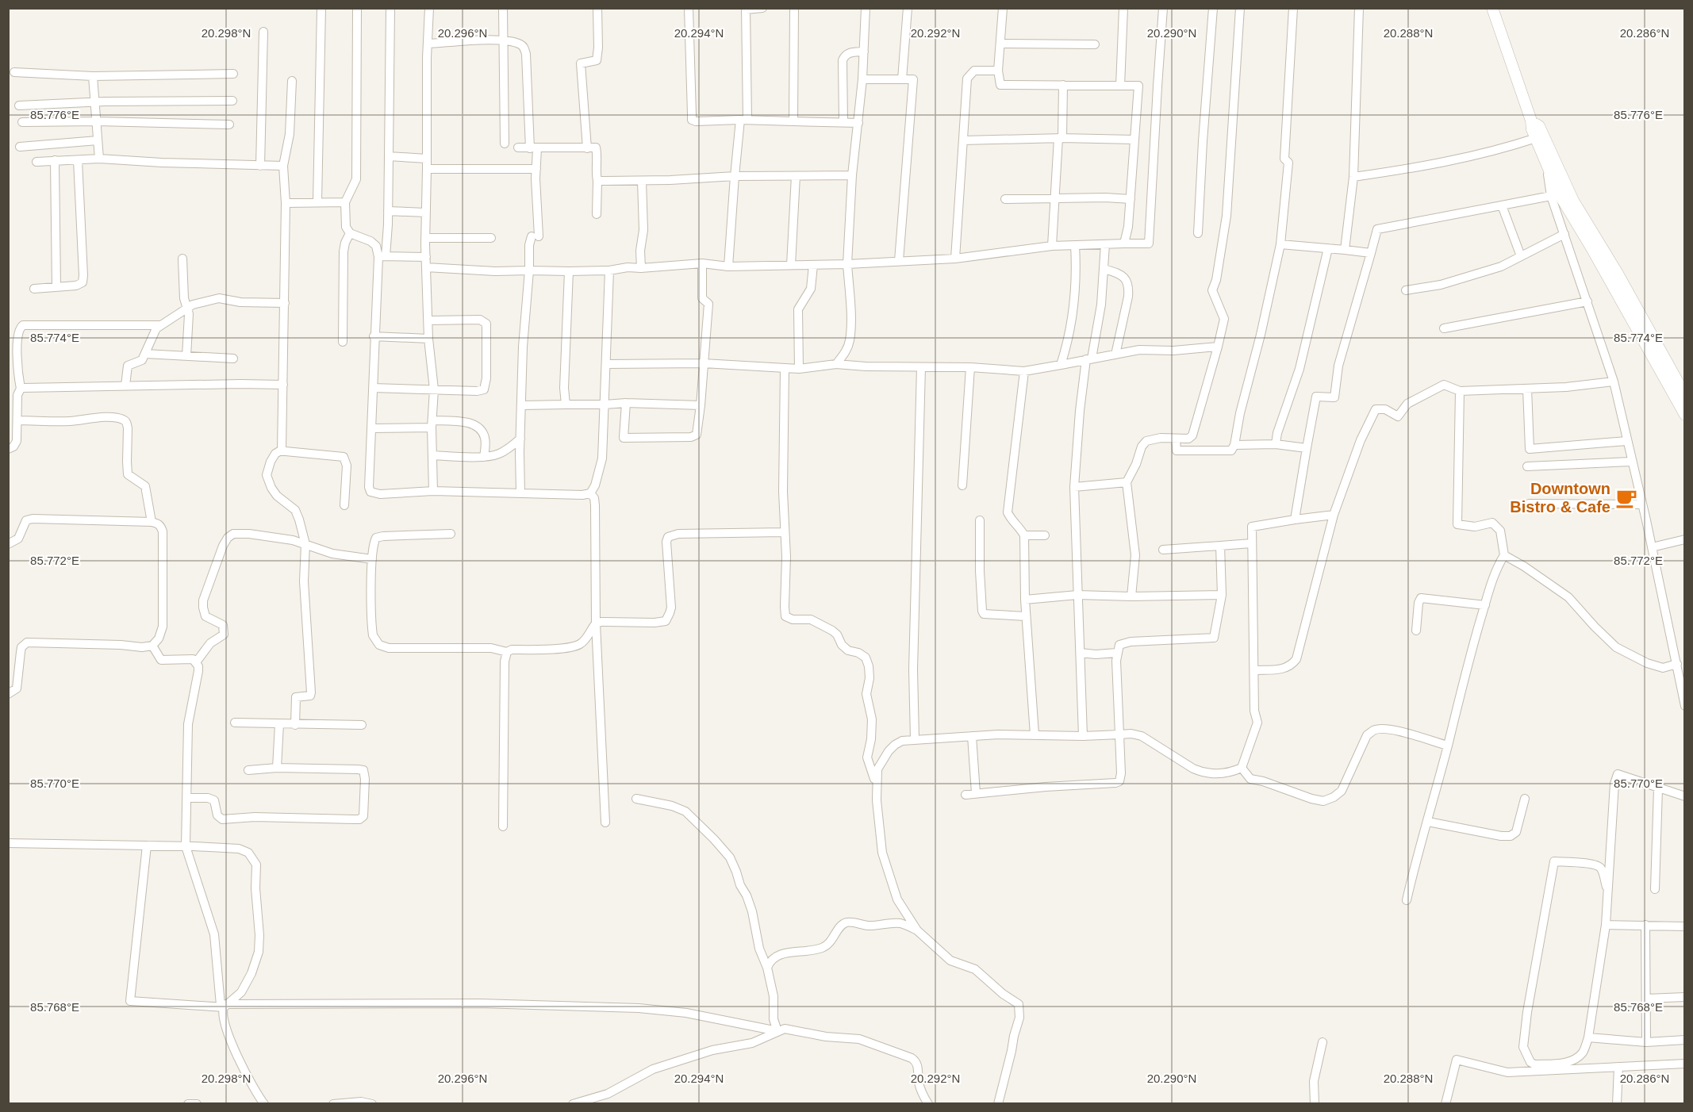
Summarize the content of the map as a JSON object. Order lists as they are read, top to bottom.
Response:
{
  "places": {
    "cafe": ["Downtown Bistro & Cafe"]
  },
  "coordinates": [
    "20.298°N",
    "20.296°N",
    "20.294°N",
    "20.292°N",
    "20.290°N",
    "20.288°N",
    "20.286°N",
    "85.776°E",
    "85.774°E",
    "85.772°E",
    "85.770°E",
    "85.768°E"
  ]
}
